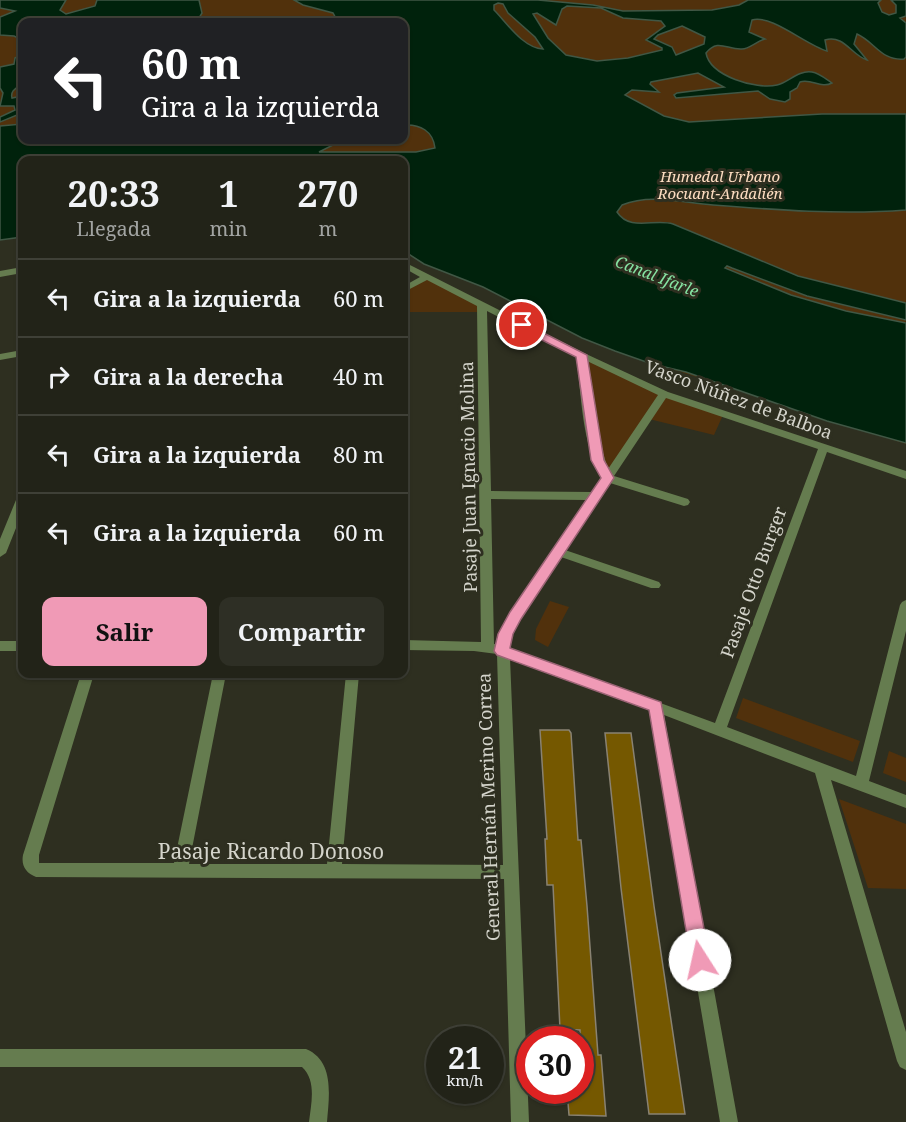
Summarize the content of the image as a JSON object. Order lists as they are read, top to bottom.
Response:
{
  "streets": {
    "street": [
      "Vasco Núñez de Balboa",
      "Pasaje Juan Ignacio Molina",
      "Pasaje Otto Burger",
      "General Hernán Merino Correa",
      "Pasaje Ricardo Donoso"
    ]
  },
  "crossings": [
    ["Vasco Núñez de Balboa", "Pasaje Juan Ignacio Molina"],
    ["Vasco Núñez de Balboa", "Pasaje Otto Burger"],
    ["Vasco Núñez de Balboa", "General Hernán Merino Correa"],
    ["Pasaje Juan Ignacio Molina", "General Hernán Merino Correa"],
    ["General Hernán Merino Correa", "Pasaje Ricardo Donoso"]
  ],
  "water": ["Canal Ifarle"],
  "parks": ["Humedal Urbano Rocuant-Andalién"],
  "page": {
    "turn": ["60 m", "Gira a la izquierda"],
    "eta": [
      "20:33",
      "Llegada",
      "1",
      "min",
      "270",
      "m"
    ],
    "list": [
      {
        "name": "Gira a la izquierda",
        "value": "60 m"
      },
      {
        "name": "Gira a la derecha",
        "value": "40 m"
      },
      {
        "name": "Gira a la izquierda",
        "value": "80 m"
      },
      {
        "name": "Gira a la izquierda",
        "value": "60 m"
      }
    ],
    "buttons": ["Salir", "Compartir"],
    "speed": "21 km/h",
    "limit": "30"
  }
}
